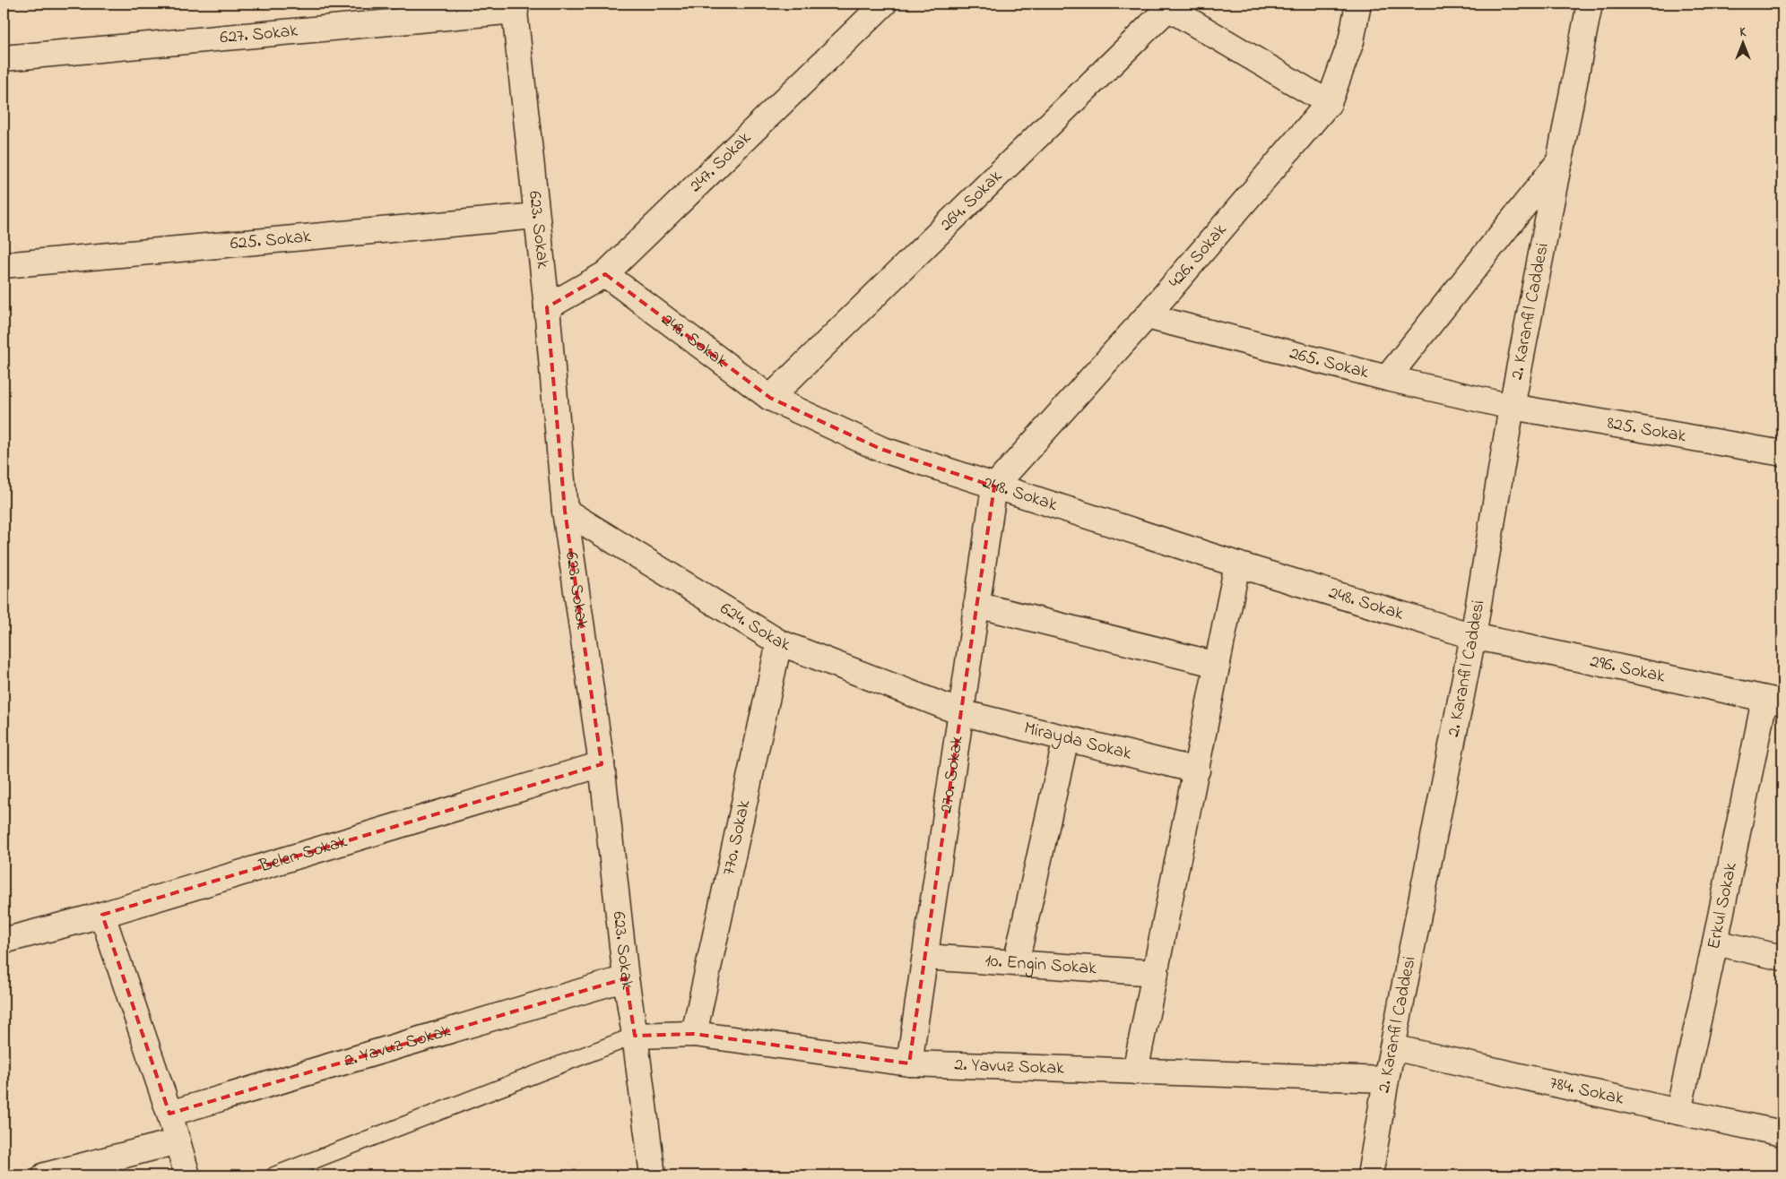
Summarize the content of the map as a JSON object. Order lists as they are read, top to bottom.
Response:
{
  "streets": {
    "street": [
      "627. Sokak",
      "247. Sokak",
      "264. Sokak",
      "623. Sokak",
      "625. Sokak",
      "426. Sokak",
      "2. Karanfil Caddesi",
      "248. Sokak",
      "265. Sokak",
      "825. Sokak",
      "624. Sokak",
      "296. Sokak",
      "Mirayda Sokak",
      "270. Sokak",
      "770. Sokak",
      "Belen Sokak",
      "Erkul Sokak",
      "10. Engin Sokak",
      "2. Yavuz Sokak",
      "784. Sokak"
    ]
  },
  "crossings": [
    ["627. Sokak", "623. Sokak"],
    ["247. Sokak", "623. Sokak"],
    ["247. Sokak", "248. Sokak"],
    ["264. Sokak", "248. Sokak"],
    ["623. Sokak", "625. Sokak"],
    ["623. Sokak", "624. Sokak"],
    ["623. Sokak", "Belen Sokak"],
    ["623. Sokak", "2. Yavuz Sokak"],
    ["426. Sokak", "248. Sokak"],
    ["426. Sokak", "265. Sokak"],
    ["426. Sokak", "270. Sokak"],
    ["2. Karanfil Caddesi", "248. Sokak"],
    ["2. Karanfil Caddesi", "265. Sokak"],
    ["2. Karanfil Caddesi", "825. Sokak"],
    ["2. Karanfil Caddesi", "296. Sokak"],
    ["2. Karanfil Caddesi", "2. Yavuz Sokak"],
    ["2. Karanfil Caddesi", "784. Sokak"],
    ["248. Sokak", "296. Sokak"],
    ["248. Sokak", "270. Sokak"],
    ["265. Sokak", "825. Sokak"],
    ["624. Sokak", "Mirayda Sokak"],
    ["624. Sokak", "270. Sokak"],
    ["624. Sokak", "770. Sokak"],
    ["296. Sokak", "Erkul Sokak"],
    ["Mirayda Sokak", "270. Sokak"],
    ["270. Sokak", "10. Engin Sokak"],
    ["270. Sokak", "2. Yavuz Sokak"],
    ["770. Sokak", "2. Yavuz Sokak"],
    ["Erkul Sokak", "784. Sokak"]
  ],
  "north": "top"
}
